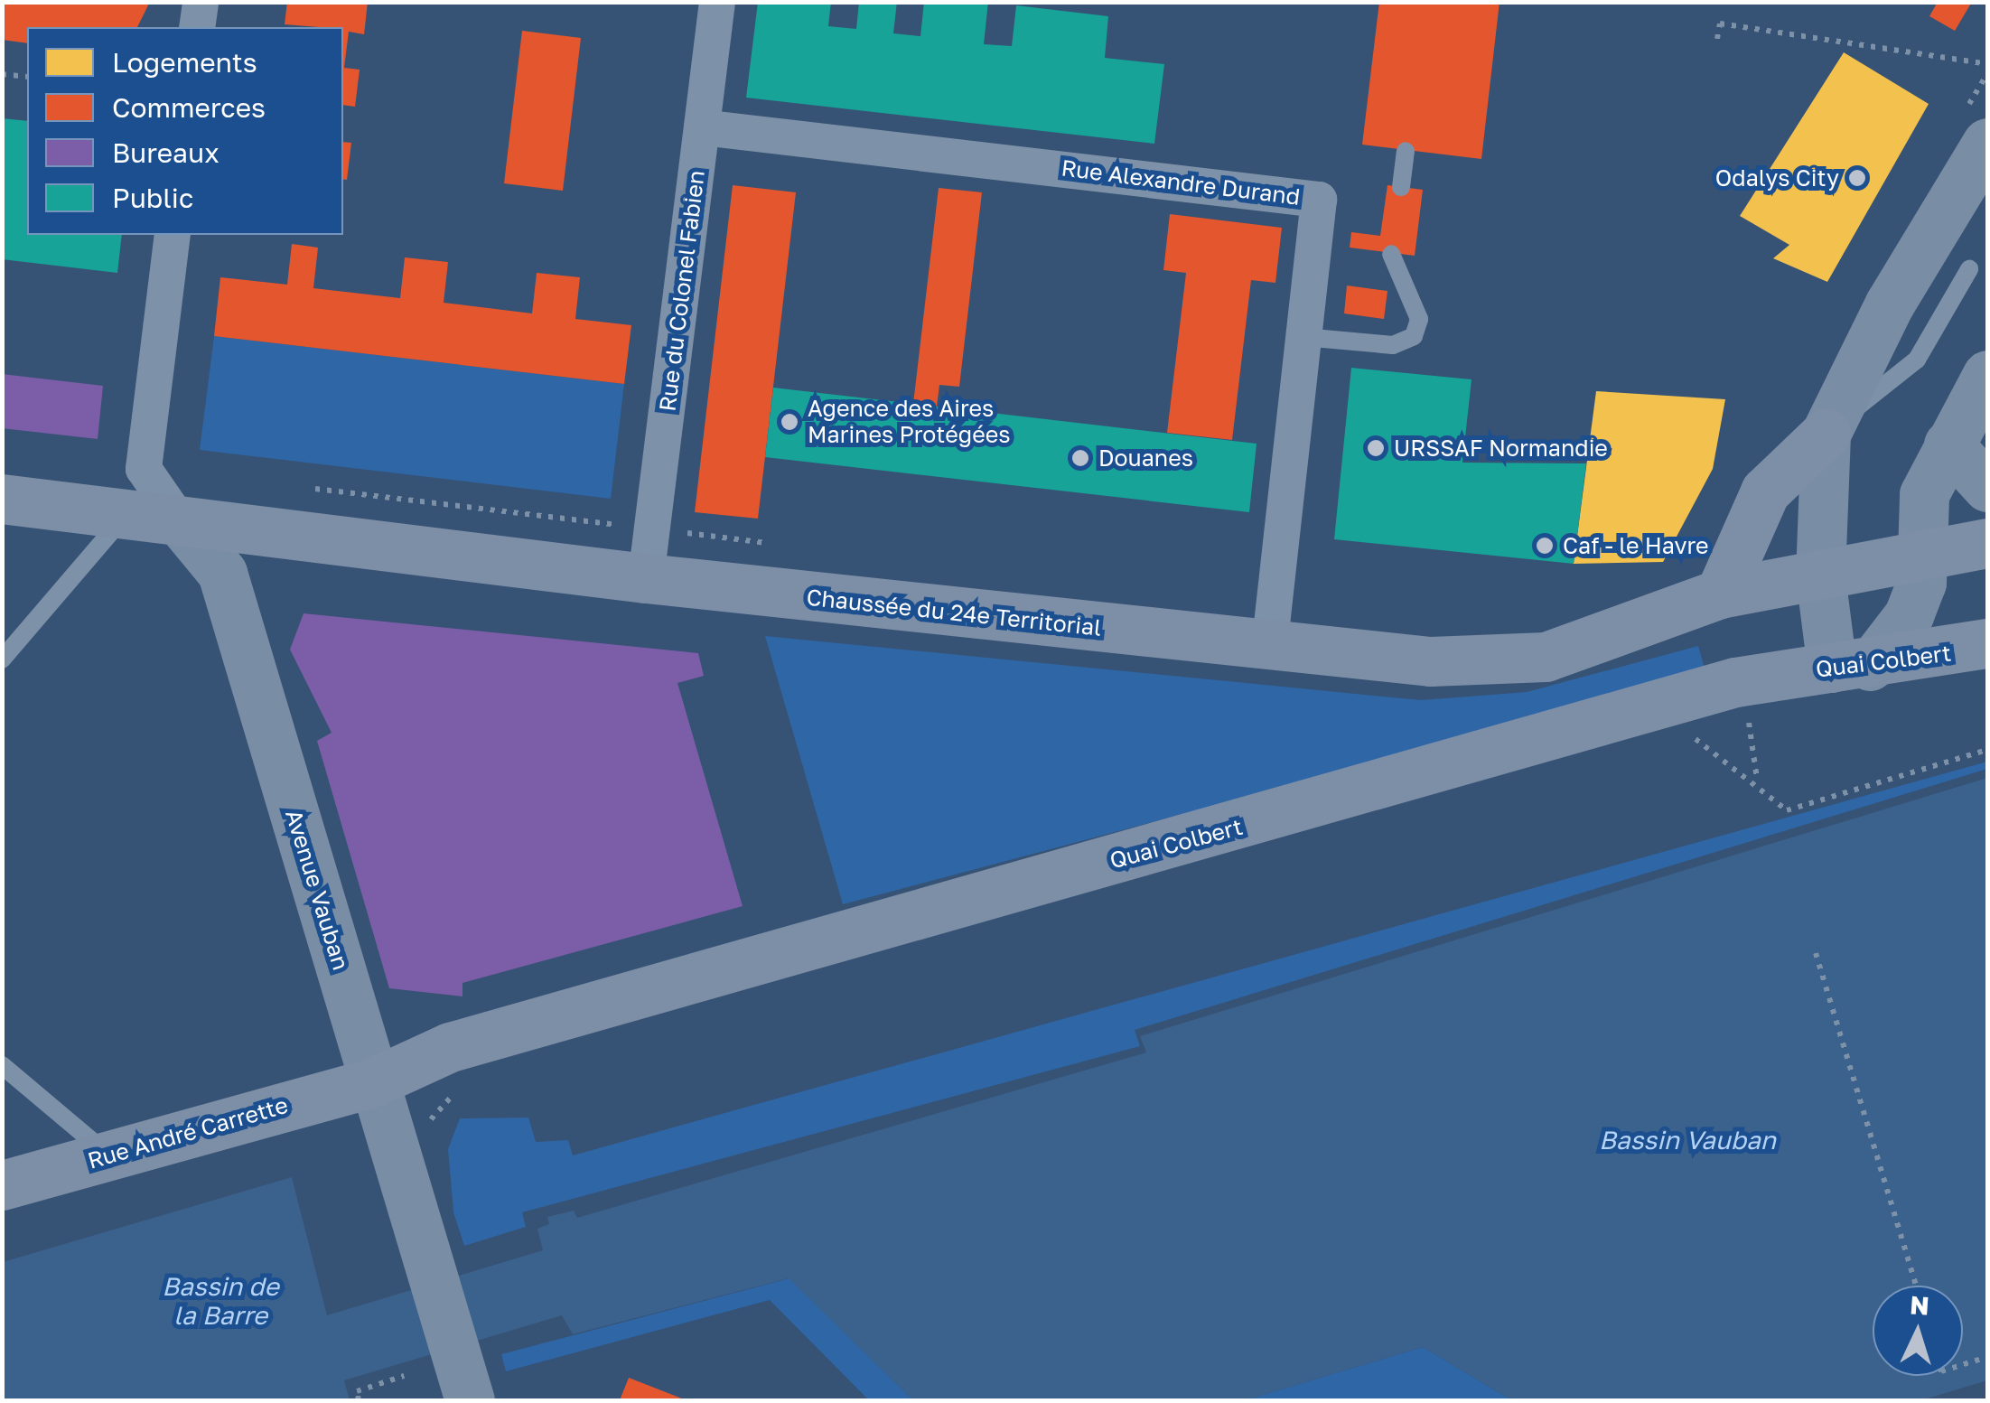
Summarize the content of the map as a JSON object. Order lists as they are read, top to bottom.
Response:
{
  "streets": {
    "main road": [
      "Chaussée du 24e Territorial",
      "Quai Colbert",
      "Avenue Vauban",
      "Rue André Carrette"
    ],
    "street": ["Rue Alexandre Durand", "Rue du Colonel Fabien"]
  },
  "crossings": [
    ["Rue Alexandre Durand", "Rue du Colonel Fabien"],
    ["Rue Alexandre Durand", "Chaussée du 24e Territorial"],
    ["Rue du Colonel Fabien", "Chaussée du 24e Territorial"],
    ["Chaussée du 24e Territorial", "Avenue Vauban"],
    ["Quai Colbert", "Avenue Vauban"],
    ["Quai Colbert", "Rue André Carrette"],
    ["Avenue Vauban", "Rue André Carrette"]
  ],
  "water": ["Bassin Vauban", "Bassin de la Barre"],
  "places": [
    "Odalys City",
    "Agence des Aires Marines Protégées",
    "URSSAF Normandie",
    "Douanes",
    "Caf - le Havre"
  ],
  "legend": [
    "Logements",
    "Commerces",
    "Bureaux",
    "Public"
  ],
  "north": "top"
}
